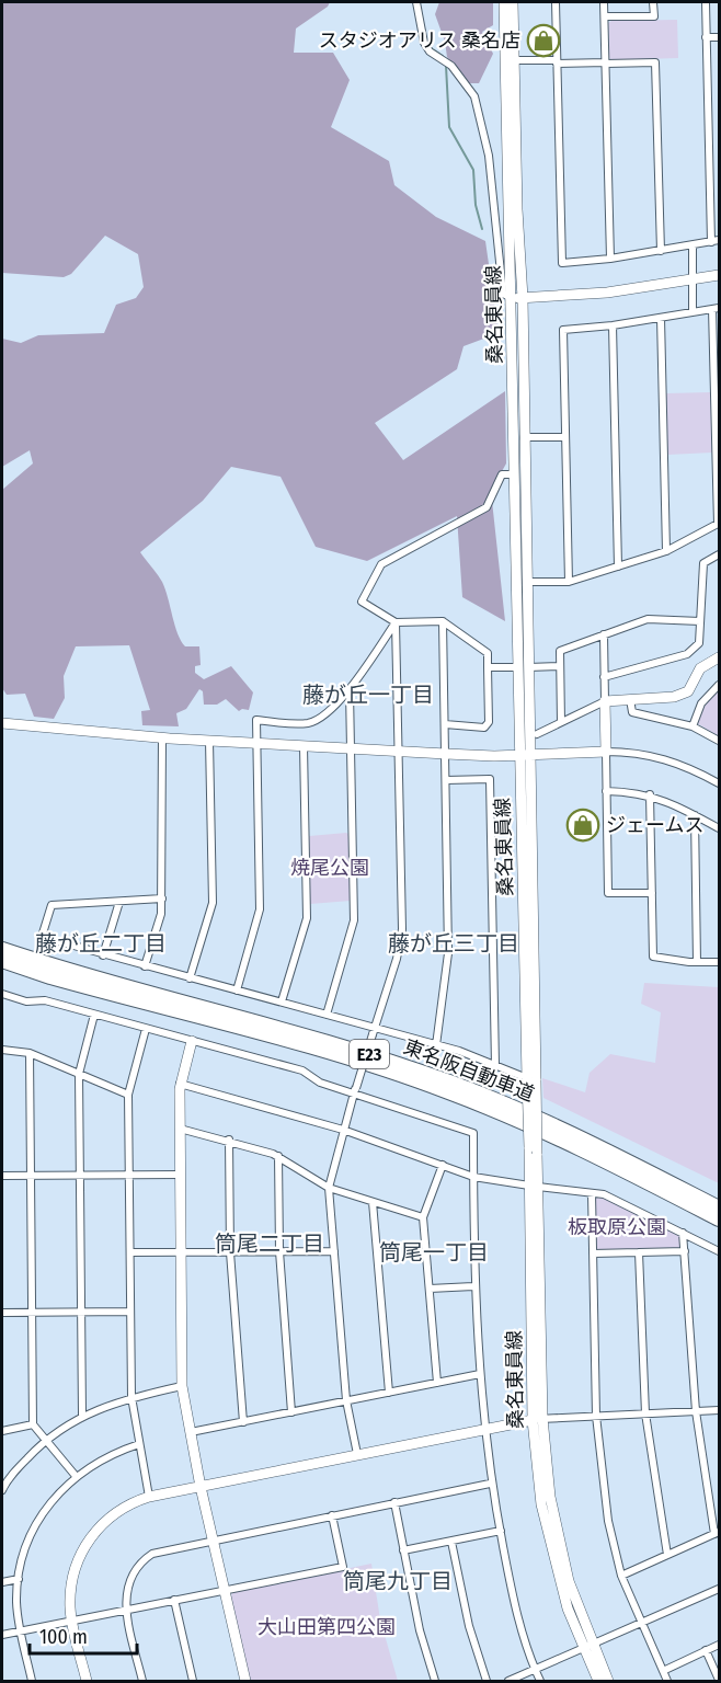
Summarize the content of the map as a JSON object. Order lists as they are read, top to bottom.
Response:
{
  "streets": {
    "highway": ["E23", "東名阪自動車道"],
    "main road": ["桑名東員線"]
  },
  "districts": [
    "藤が丘一丁目",
    "藤が丘二丁目",
    "藤が丘三丁目",
    "筒尾二丁目",
    "筒尾一丁目",
    "筒尾九丁目"
  ],
  "parks": ["焼尾公園", "板取原公園", "大山田第四公園"],
  "places": {
    "shop": ["スタジオアリス 桑名店", "ジェームス"]
  },
  "scale_bar": "100 m"
}
